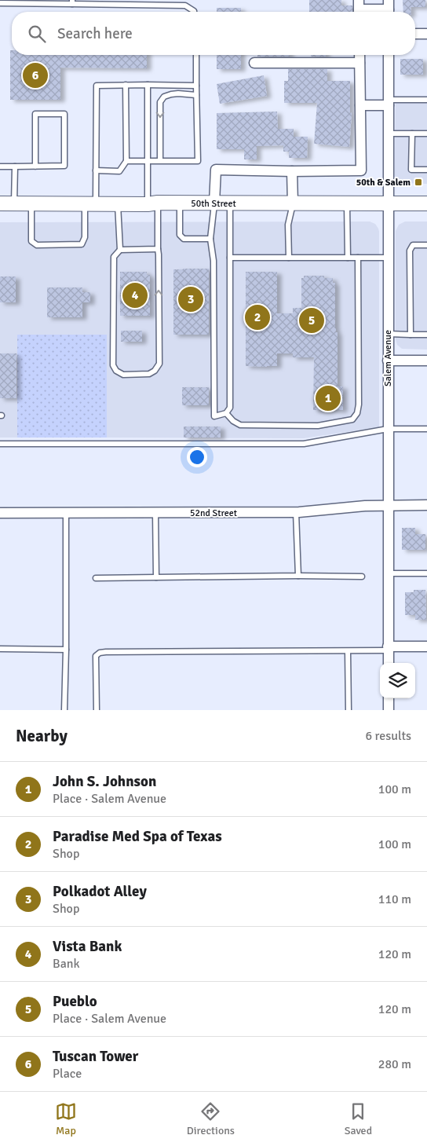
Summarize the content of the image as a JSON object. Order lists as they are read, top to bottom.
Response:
{
  "streets": {
    "main road": ["50th Street"],
    "street": ["Salem Avenue", "52nd Street"]
  },
  "crossings": [
    ["50th Street", "Salem Avenue"],
    ["Salem Avenue", "52nd Street"]
  ],
  "places": {
    "transit": ["50th & Salem"]
  },
  "page": {
    "search": "Search here",
    "pins": [
      "6",
      "4",
      "3",
      "2",
      "5",
      "1"
    ],
    "heading": ["Nearby", "6 results"],
    "list": [
      {
        "mark": "1",
        "name": "John S. Johnson",
        "note": "Place · Salem Avenue",
        "value": "100 m"
      },
      {
        "mark": "2",
        "name": "Paradise Med Spa of Texas",
        "note": "Shop",
        "value": "100 m"
      },
      {
        "mark": "3",
        "name": "Polkadot Alley",
        "note": "Shop",
        "value": "110 m"
      },
      {
        "mark": "4",
        "name": "Vista Bank",
        "note": "Bank",
        "value": "120 m"
      },
      {
        "mark": "5",
        "name": "Pueblo",
        "note": "Place · Salem Avenue",
        "value": "120 m"
      },
      {
        "mark": "6",
        "name": "Tuscan Tower",
        "note": "Place",
        "value": "280 m"
      }
    ],
    "nav": ["Map", "Directions", "Saved"]
  }
}
